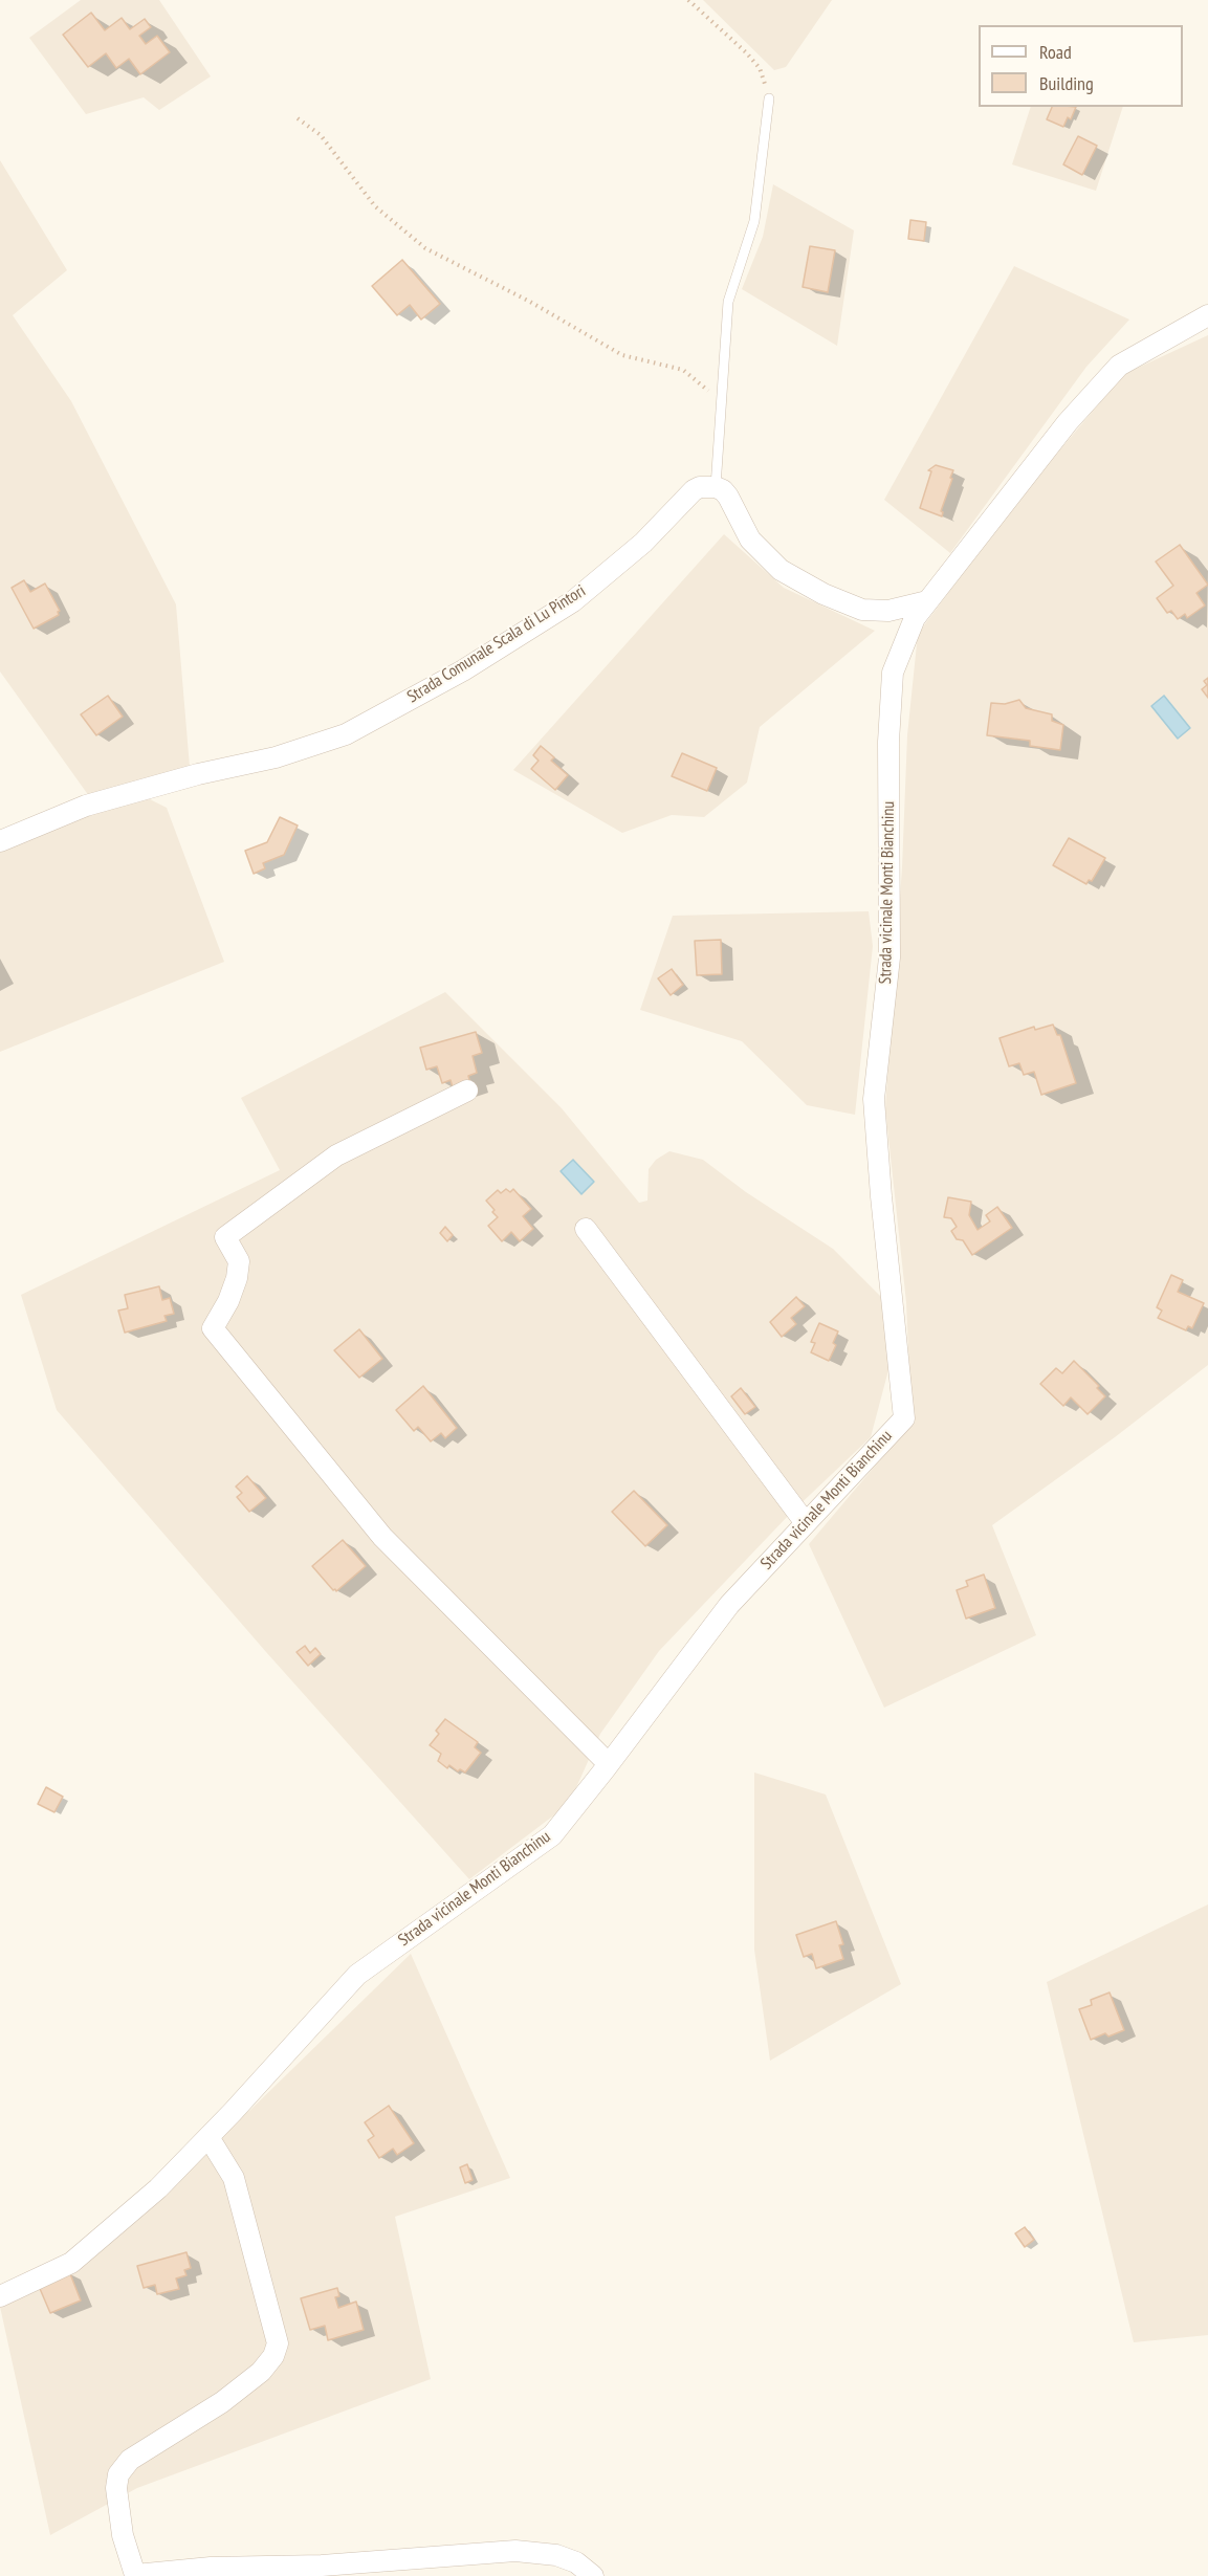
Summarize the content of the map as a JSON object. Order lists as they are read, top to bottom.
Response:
{
  "streets": {
    "street": ["Strada Comunale Scala di Lu Pintori", "Strada vicinale Monti Bianchinu"]
  },
  "legend": ["Road", "Building"]
}
